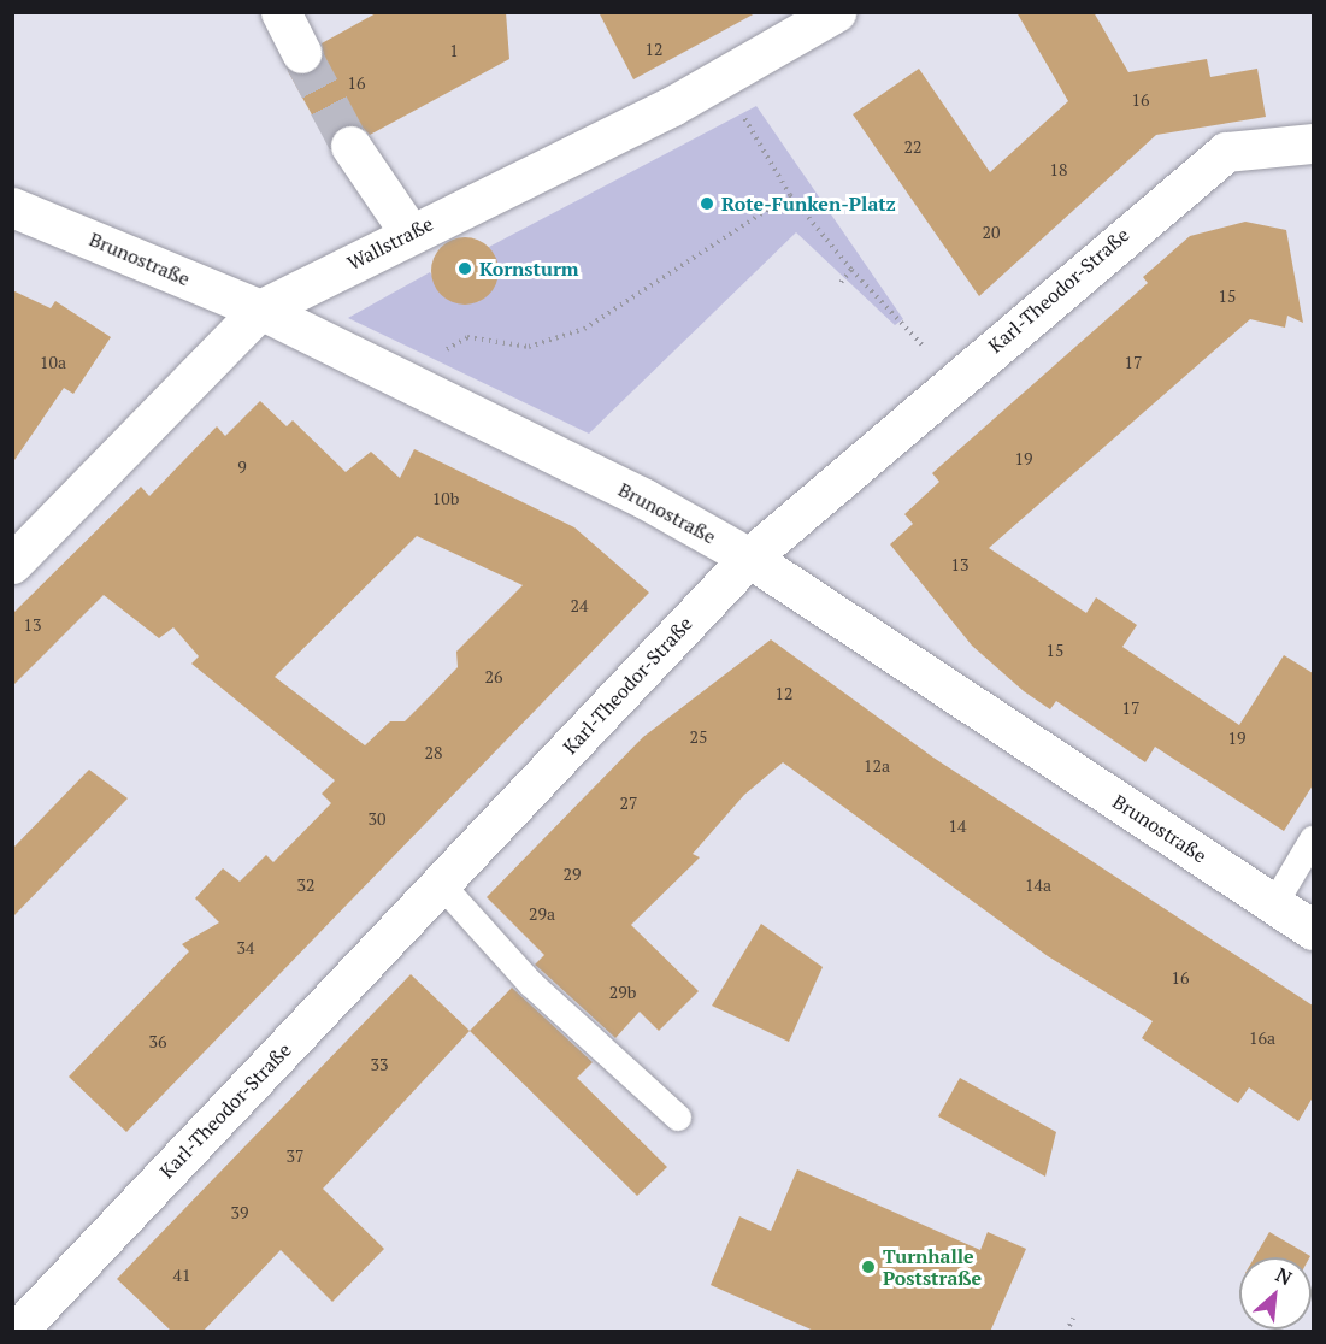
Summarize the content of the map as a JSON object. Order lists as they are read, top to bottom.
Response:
{
  "streets": {
    "street": ["Wallstraße", "Brunostraße", "Karl-Theodor-Straße"]
  },
  "crossings": [
    ["Wallstraße", "Brunostraße"],
    ["Brunostraße", "Karl-Theodor-Straße"]
  ],
  "places": ["Rote-Funken-Platz", "Kornsturm", "Turnhalle Poststraße"],
  "house_numbers": [
    "12",
    "1",
    "16",
    "16",
    "22",
    "18",
    "20",
    "15",
    "10a",
    "17",
    "19",
    "9",
    "10b",
    "13",
    "24",
    "13",
    "15",
    "26",
    "12",
    "17",
    "25",
    "19",
    "28",
    "12a",
    "27",
    "30",
    "14",
    "29",
    "32",
    "14a",
    "29a",
    "34",
    "16",
    "29b",
    "16a",
    "36",
    "33",
    "37",
    "39",
    "41"
  ],
  "north": "top right"
}
